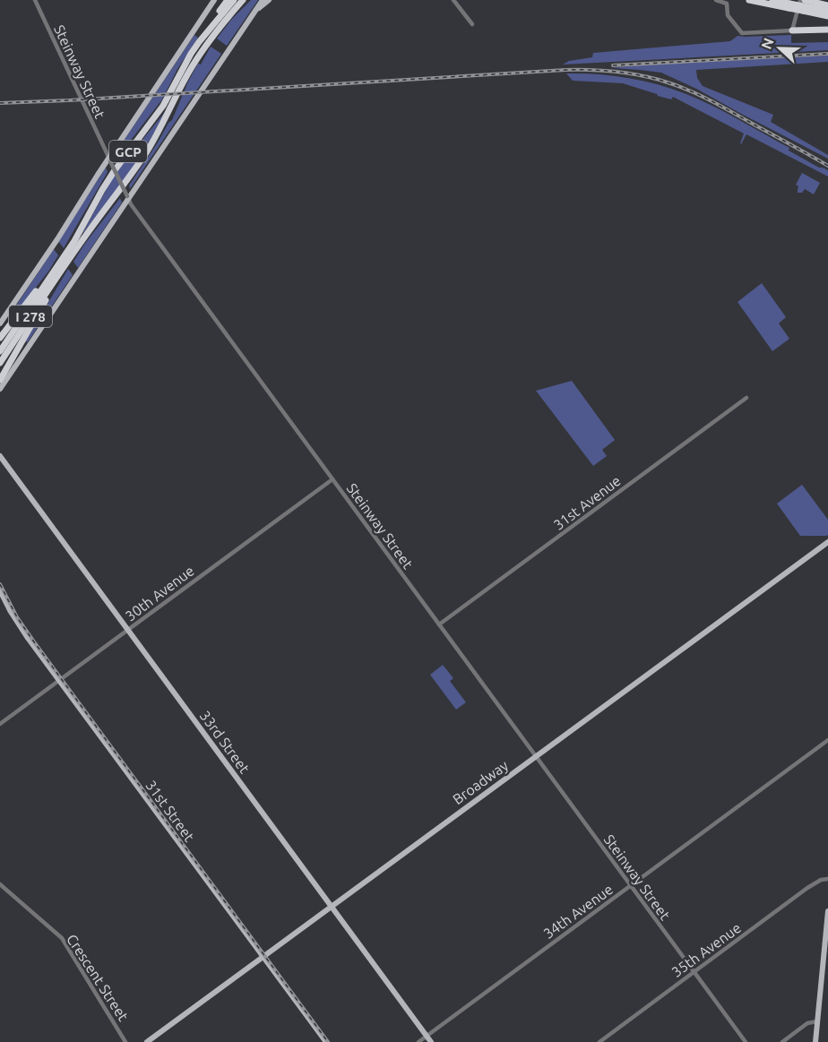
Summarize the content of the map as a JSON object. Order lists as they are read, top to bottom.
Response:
{
  "streets": {
    "highway": ["GCP", "I 278"],
    "main road": ["33rd Street", "Broadway", "31st Street"],
    "street": [
      "Steinway Street",
      "31st Avenue",
      "30th Avenue",
      "34th Avenue",
      "35th Avenue",
      "Crescent Street"
    ]
  },
  "crossings": [
    ["Steinway Street", "31st Avenue"],
    ["Steinway Street", "30th Avenue"],
    ["Steinway Street", "Broadway"],
    ["Steinway Street", "34th Avenue"],
    ["Steinway Street", "35th Avenue"],
    ["30th Avenue", "33rd Street"],
    ["30th Avenue", "31st Street"],
    ["33rd Street", "Broadway"],
    ["33rd Street", "34th Avenue"],
    ["Broadway", "31st Street"]
  ],
  "north": "left"
}
